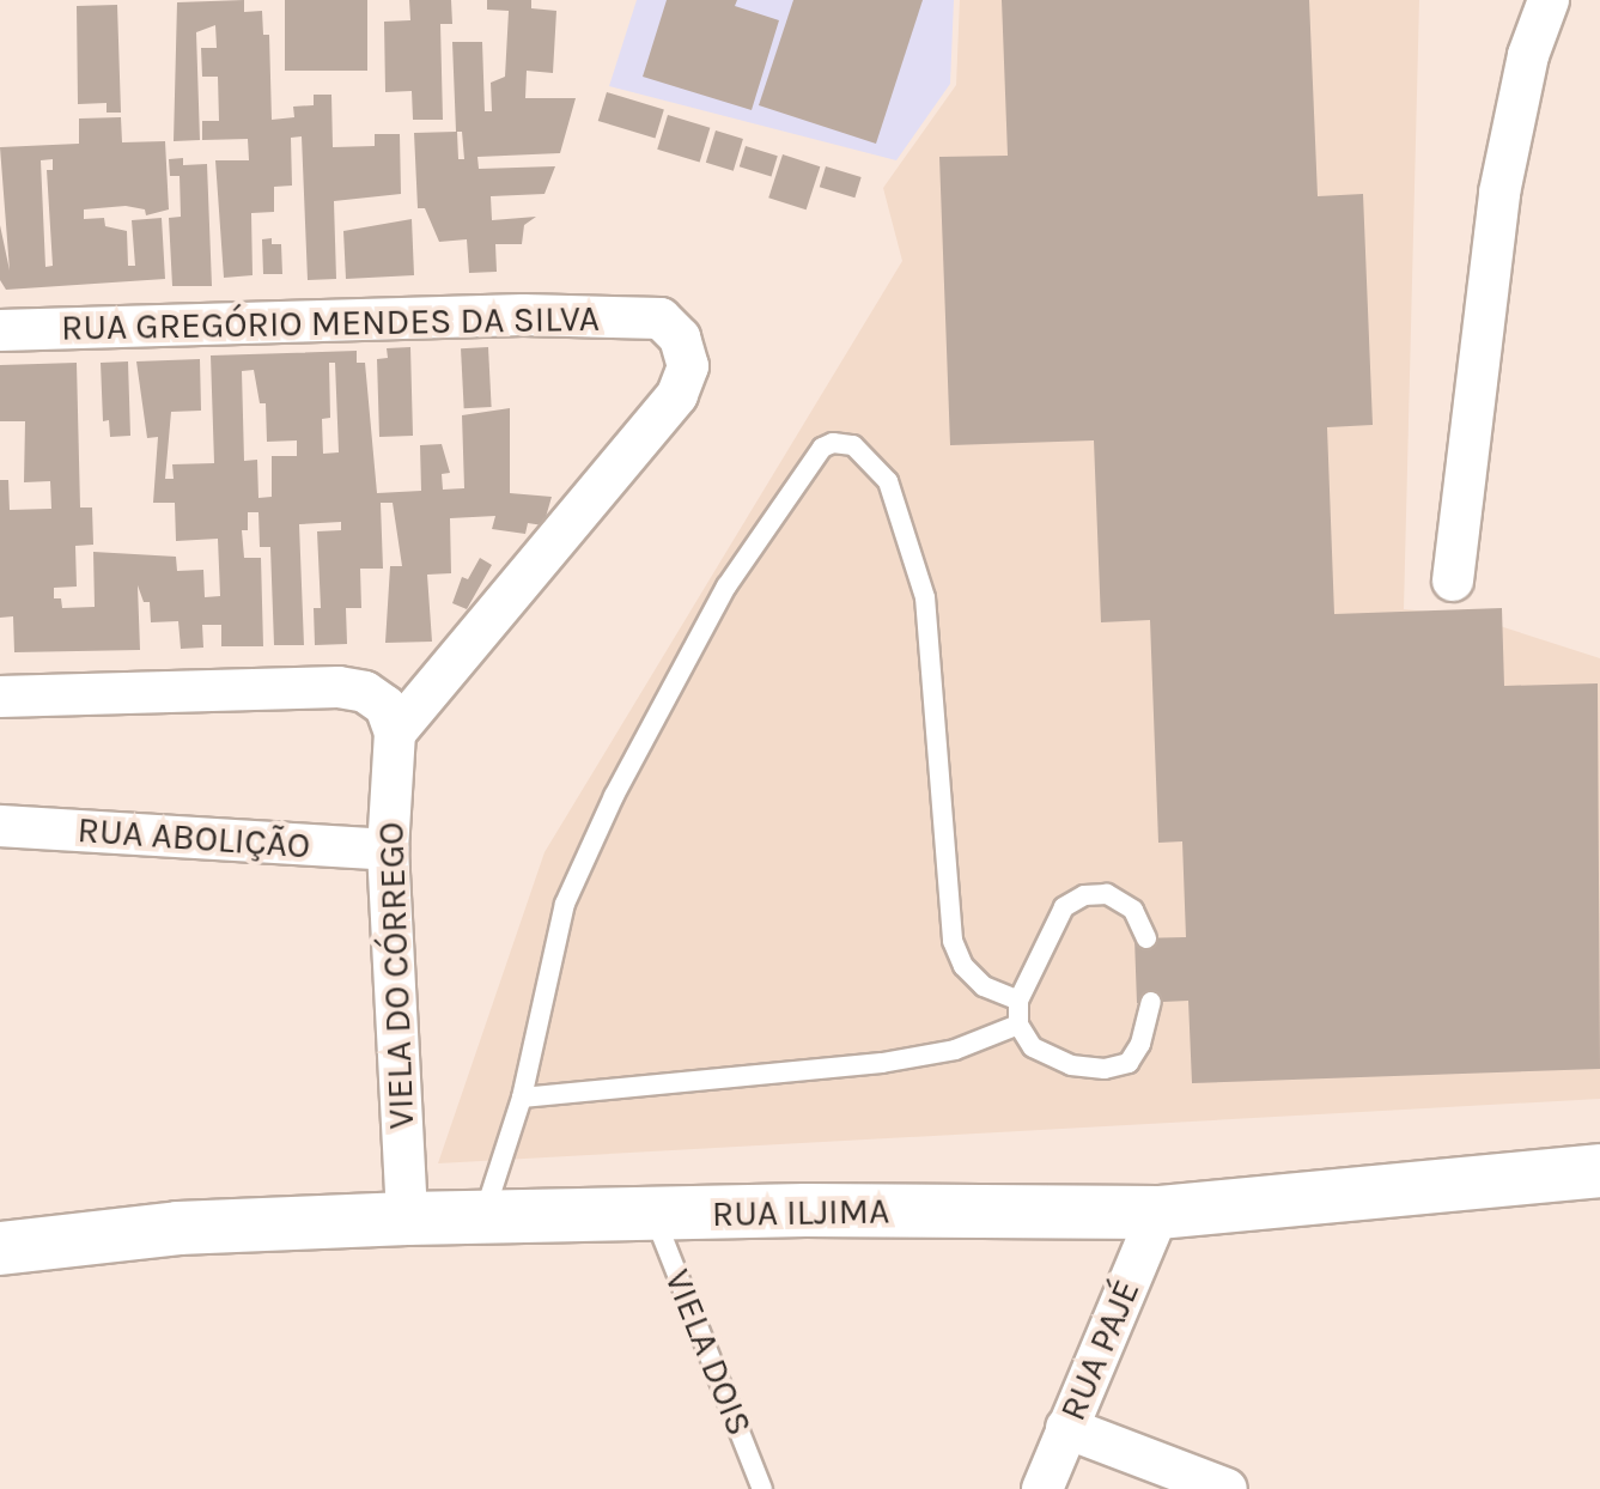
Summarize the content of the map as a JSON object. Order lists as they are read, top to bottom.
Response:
{
  "streets": {
    "main road": ["RUA ILJIMA"],
    "street": [
      "RUA GREGÓRIO MENDES DA SILVA",
      "RUA ABOLIÇÃO",
      "VIELA DO CÓRREGO",
      "RUA PAJÉ"
    ],
    "lane": ["VIELA DOIS"]
  },
  "crossings": [
    ["RUA GREGÓRIO MENDES DA SILVA", "VIELA DO CÓRREGO"],
    ["RUA ABOLIÇÃO", "VIELA DO CÓRREGO"],
    ["VIELA DO CÓRREGO", "RUA ILJIMA"],
    ["RUA ILJIMA", "RUA PAJÉ"],
    ["RUA ILJIMA", "VIELA DOIS"]
  ]
}
